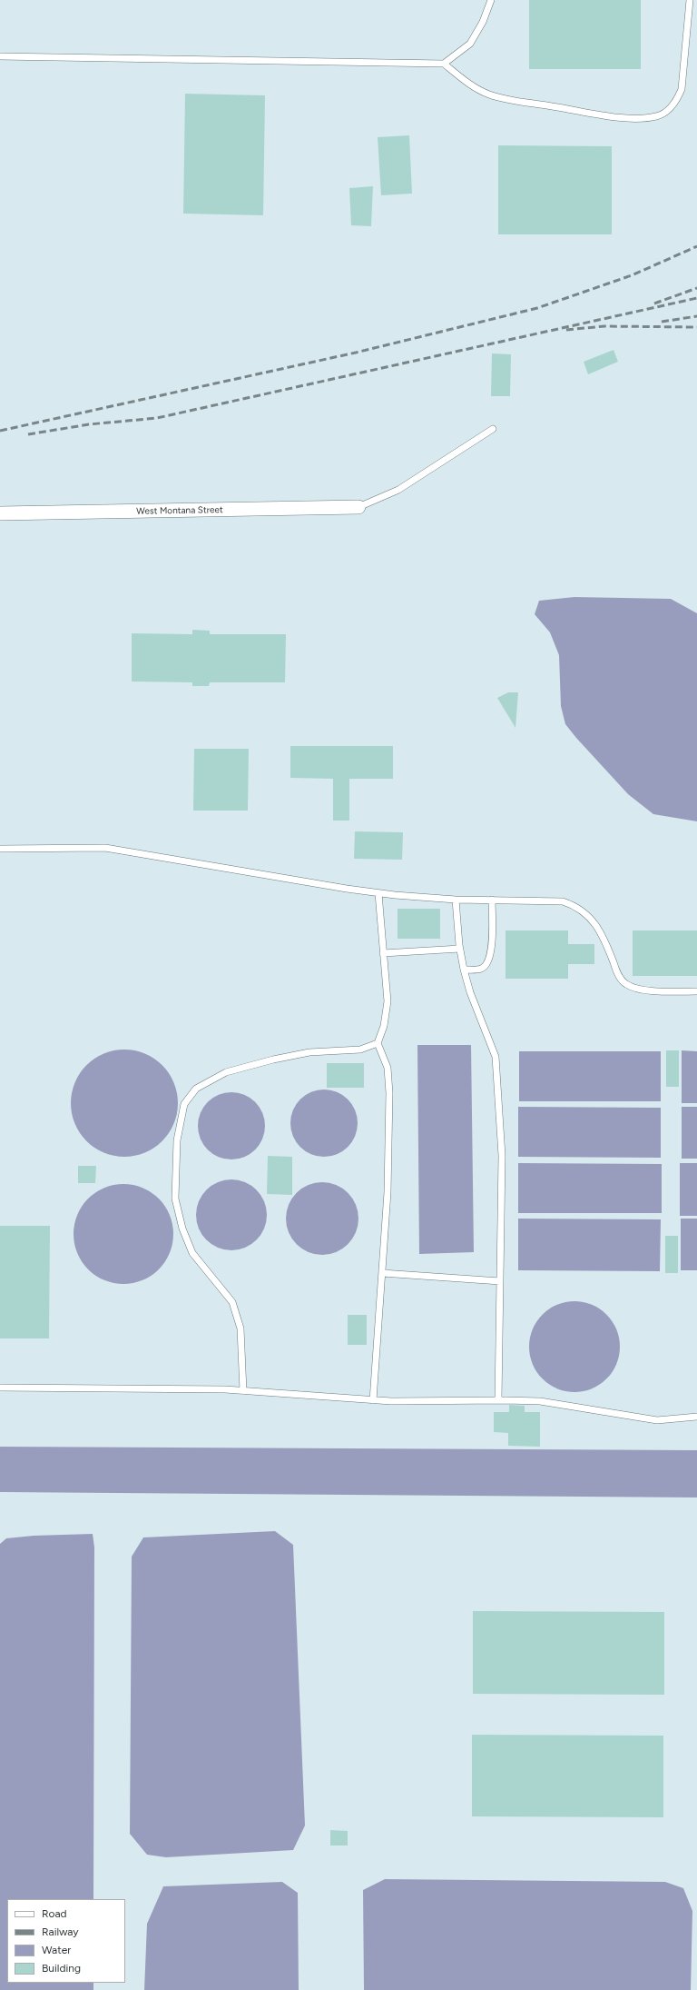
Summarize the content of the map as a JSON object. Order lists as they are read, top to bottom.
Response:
{
  "streets": {
    "street": ["West Montana Street"]
  },
  "legend": [
    "Road",
    "Railway",
    "Water",
    "Building"
  ]
}
